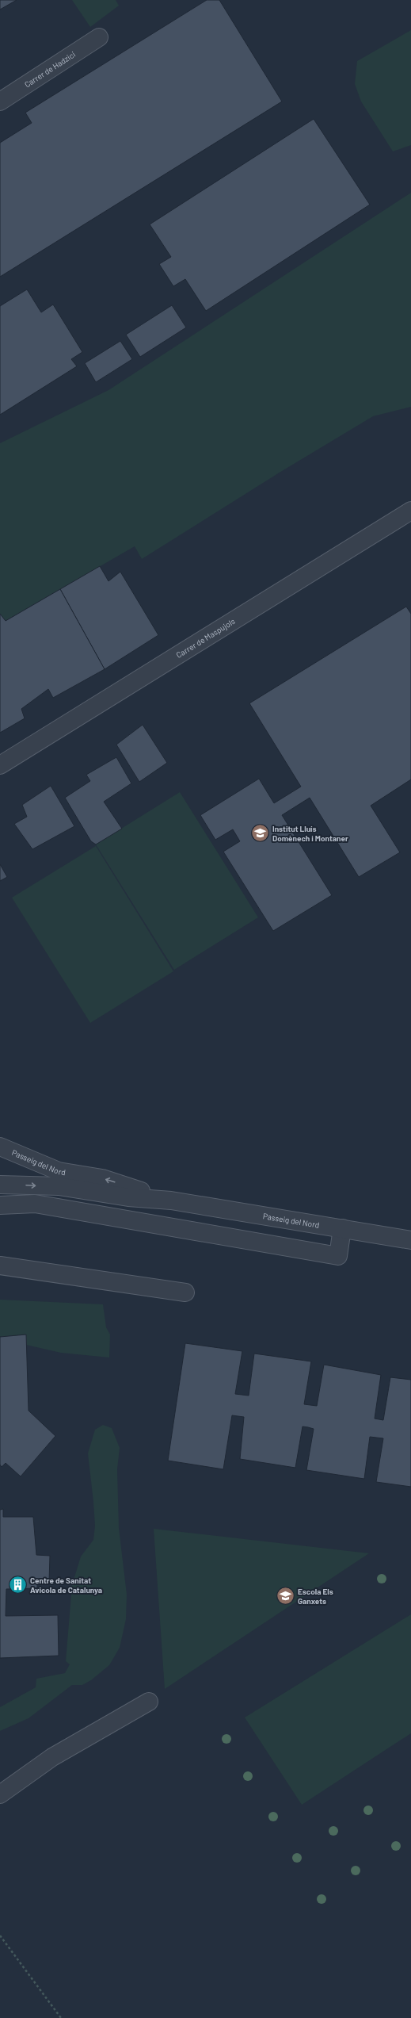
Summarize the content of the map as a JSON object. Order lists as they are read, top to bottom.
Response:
{
  "streets": {
    "street": ["Carrer de Hadzici", "Carrer de Maspujols", "Passeig del Nord"]
  },
  "places": {
    "school or university": ["Institut Lluís Domènech i Montaner", "Escola Els Ganxets"],
    "building": ["Centre de Sanitat Avicola de Catalunya"]
  }
}
